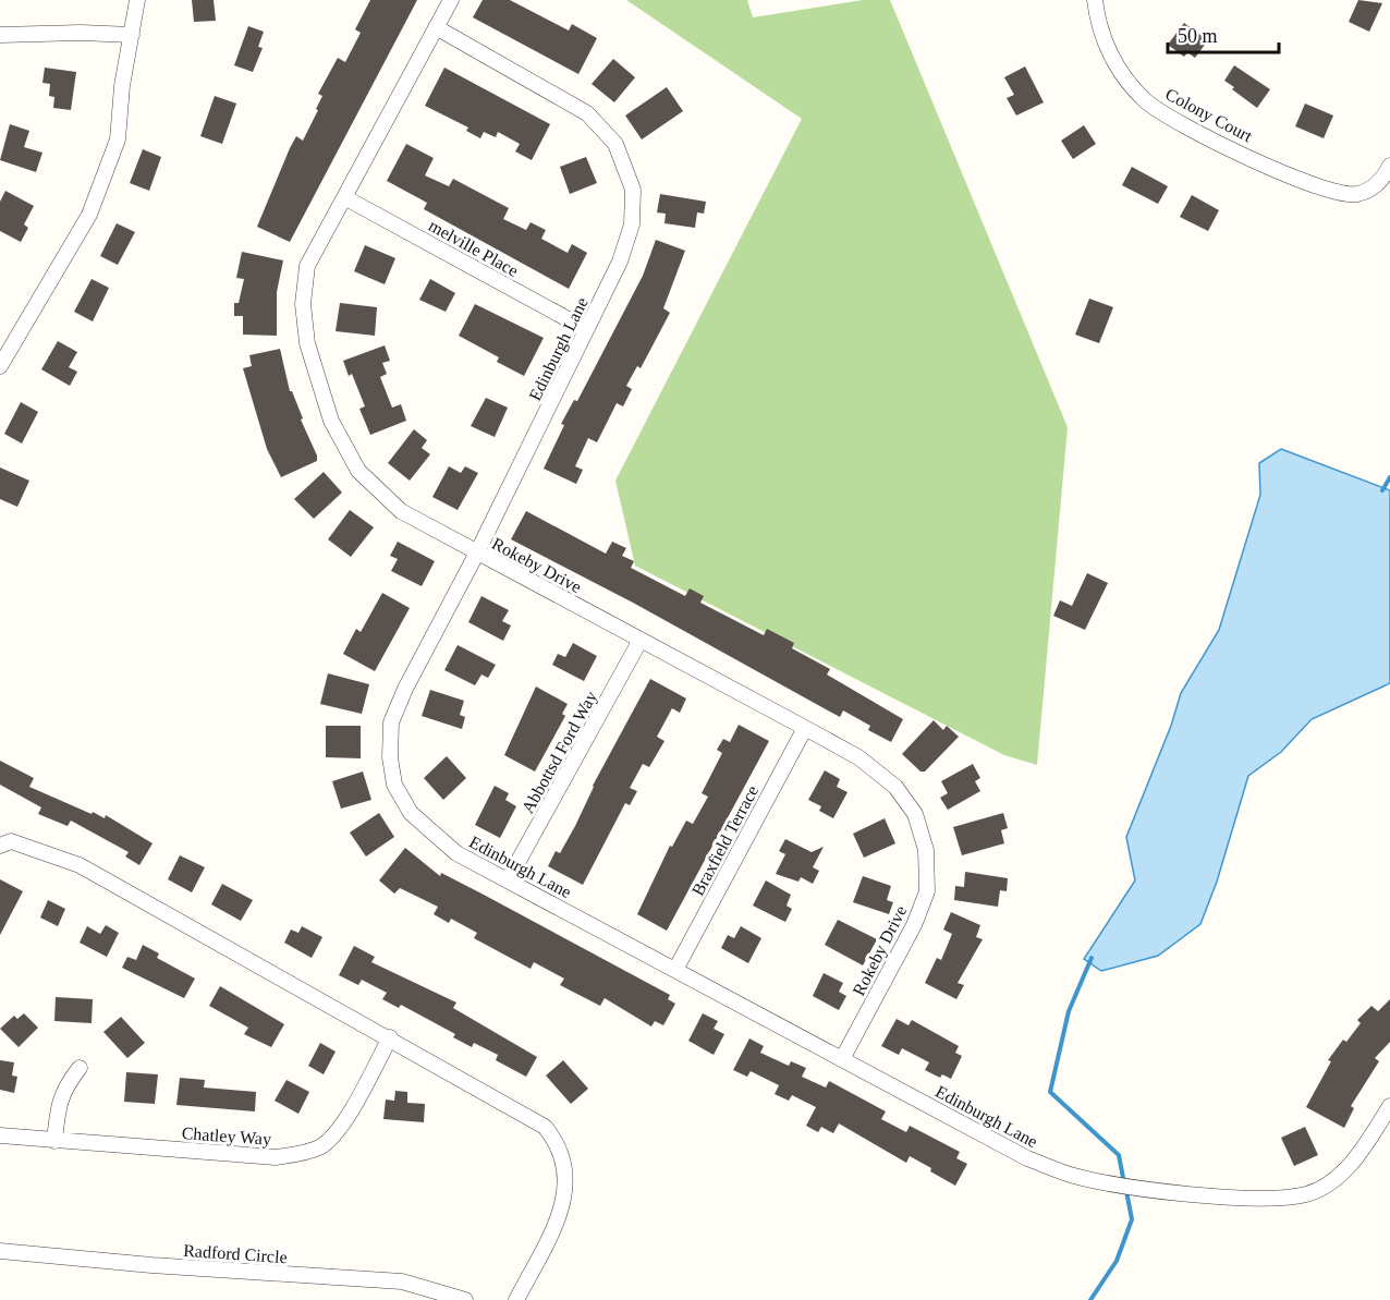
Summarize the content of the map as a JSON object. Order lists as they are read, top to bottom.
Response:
{
  "streets": {
    "street": [
      "Colony Court",
      "melville Place",
      "Edinburgh Lane",
      "Rokeby Drive",
      "Abbottsd Ford Way",
      "Braxfield Terrace",
      "Chatley Way",
      "Radford Circle"
    ]
  },
  "crossings": [
    ["melville Place", "Edinburgh Lane"],
    ["melville Place", "Rokeby Drive"],
    ["Edinburgh Lane", "Rokeby Drive"],
    ["Edinburgh Lane", "Abbottsd Ford Way"],
    ["Edinburgh Lane", "Braxfield Terrace"],
    ["Rokeby Drive", "Abbottsd Ford Way"],
    ["Rokeby Drive", "Braxfield Terrace"]
  ],
  "scale_bar": "50 m"
}
